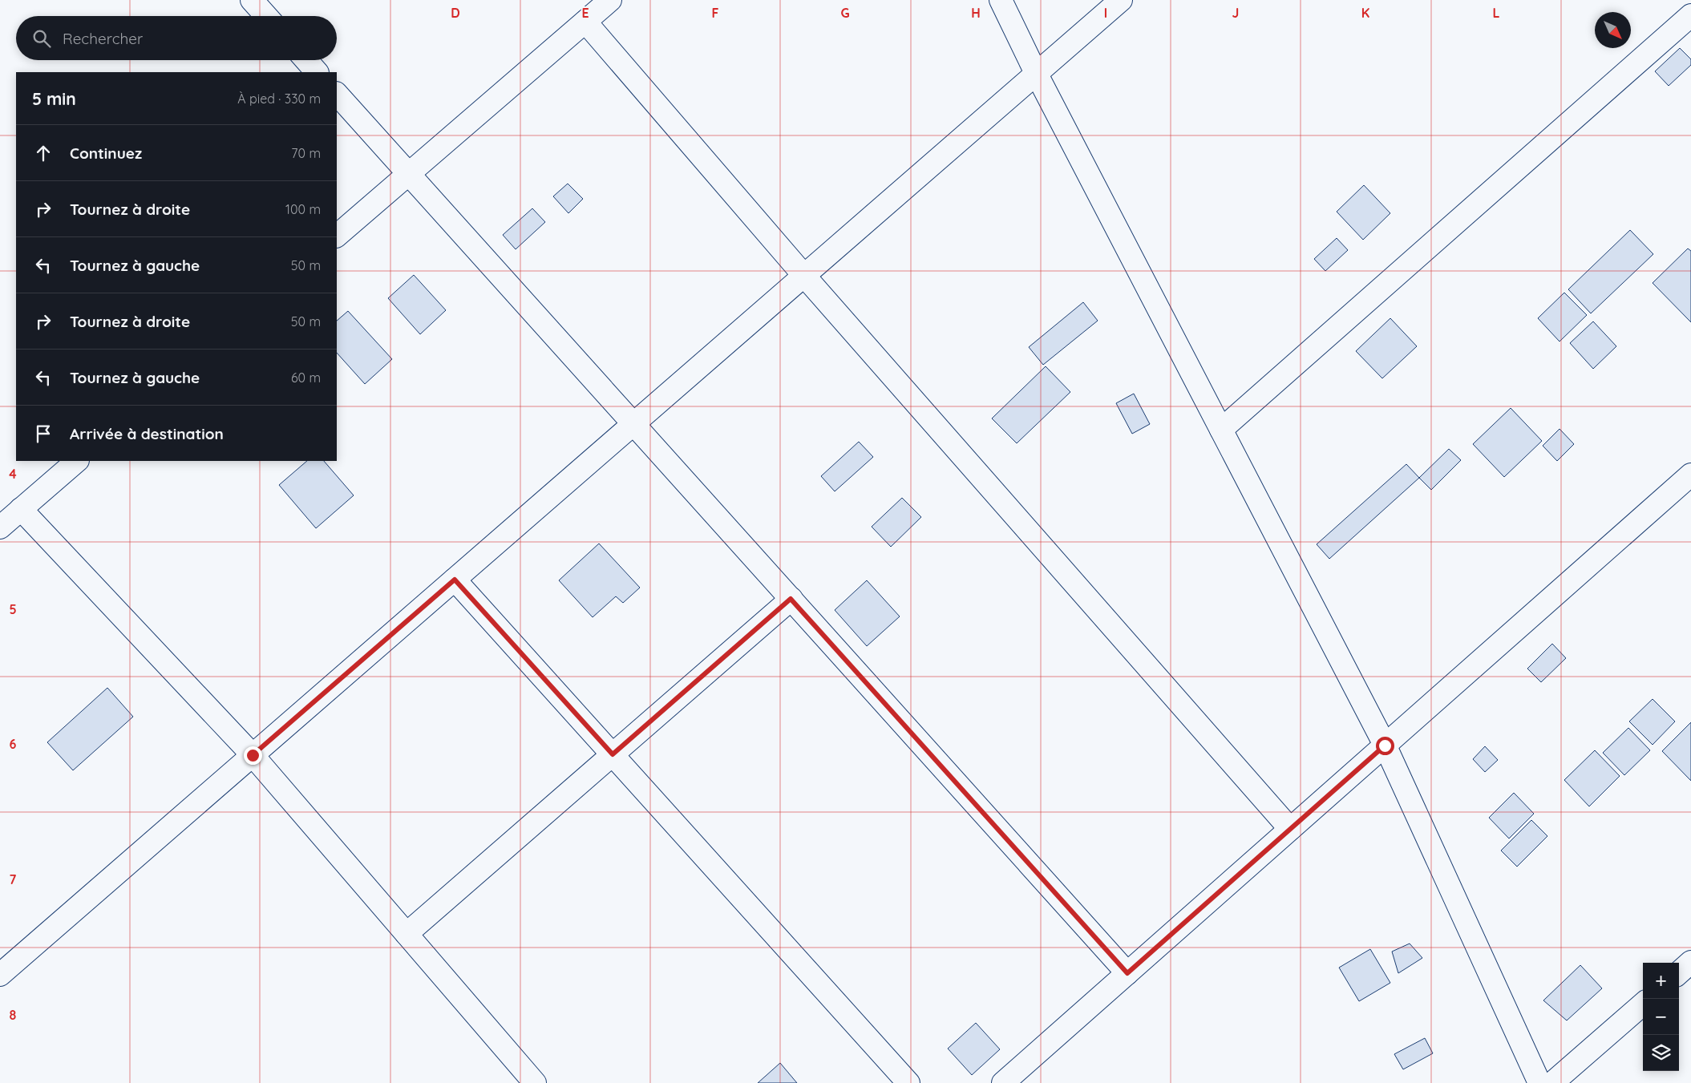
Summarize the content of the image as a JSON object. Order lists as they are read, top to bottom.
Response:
{
  "north": "bottom right",
  "page": {
    "search": "Rechercher",
    "heading": ["5 min", "À pied · 330 m"],
    "list": [
      ["Continuez", "70 m"],
      ["Tournez à droite", "100 m"],
      ["Tournez à gauche", "50 m"],
      ["Tournez à droite", "50 m"],
      ["Tournez à gauche", "60 m"],
      "Arrivée à destination"
    ],
    "map_buttons": ["+", "−"]
  },
  "grid": {
    "columns": [
      "D",
      "E",
      "F",
      "G",
      "H",
      "I",
      "J",
      "K",
      "L"
    ],
    "rows": [
      "4",
      "5",
      "6",
      "7",
      "8"
    ]
  }
}
